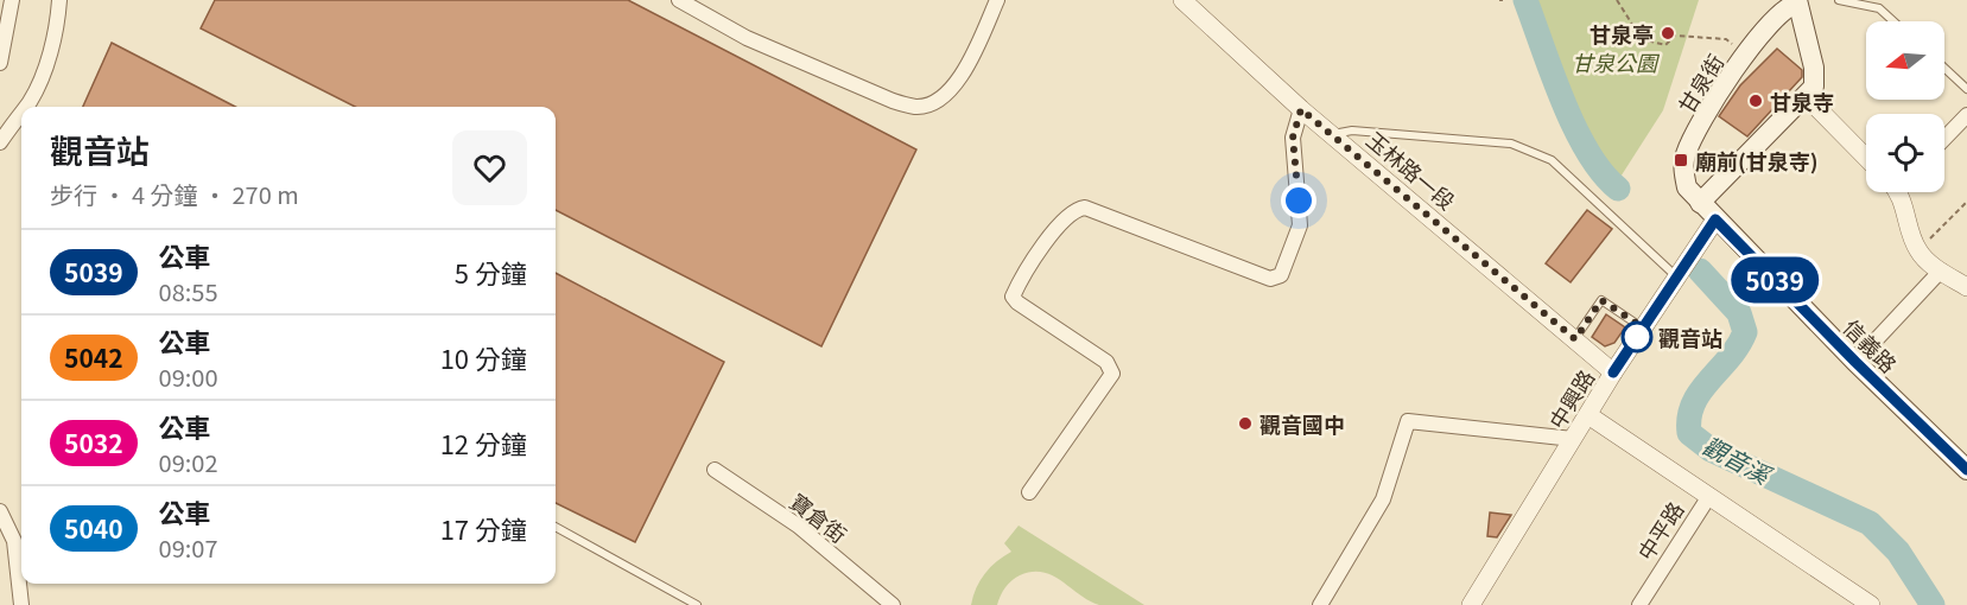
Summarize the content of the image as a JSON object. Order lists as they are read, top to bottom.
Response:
{
  "streets": {
    "main road": ["甘泉街", "信義路"],
    "street": [
      "玉林路一段",
      "中興路",
      "寶倉街",
      "中平路"
    ]
  },
  "crossings": [
    ["甘泉街", "信義路"],
    ["甘泉街", "中興路"],
    ["玉林路一段", "中興路"],
    ["信義路", "中興路"],
    ["中興路", "中平路"]
  ],
  "water": ["觀音溪"],
  "parks": ["甘泉公園"],
  "places": {
    "other": [
      "甘泉亭",
      "甘泉寺",
      "觀音站",
      "觀音國中"
    ],
    "transit": ["廟前(甘泉寺)"]
  },
  "lines": ["bus line 5039"],
  "north": "left",
  "page": {
    "on_map": "5039",
    "heading": ["觀音站", "步行 · 4 分鐘 · 270 m"],
    "list": [
      {
        "mark": "5039",
        "name": "公車",
        "note": "08:55",
        "value": "5 分鐘"
      },
      {
        "mark": "5042",
        "name": "公車",
        "note": "09:00",
        "value": "10 分鐘"
      },
      {
        "mark": "5032",
        "name": "公車",
        "note": "09:02",
        "value": "12 分鐘"
      },
      {
        "mark": "5040",
        "name": "公車",
        "note": "09:07",
        "value": "17 分鐘"
      }
    ]
  }
}
